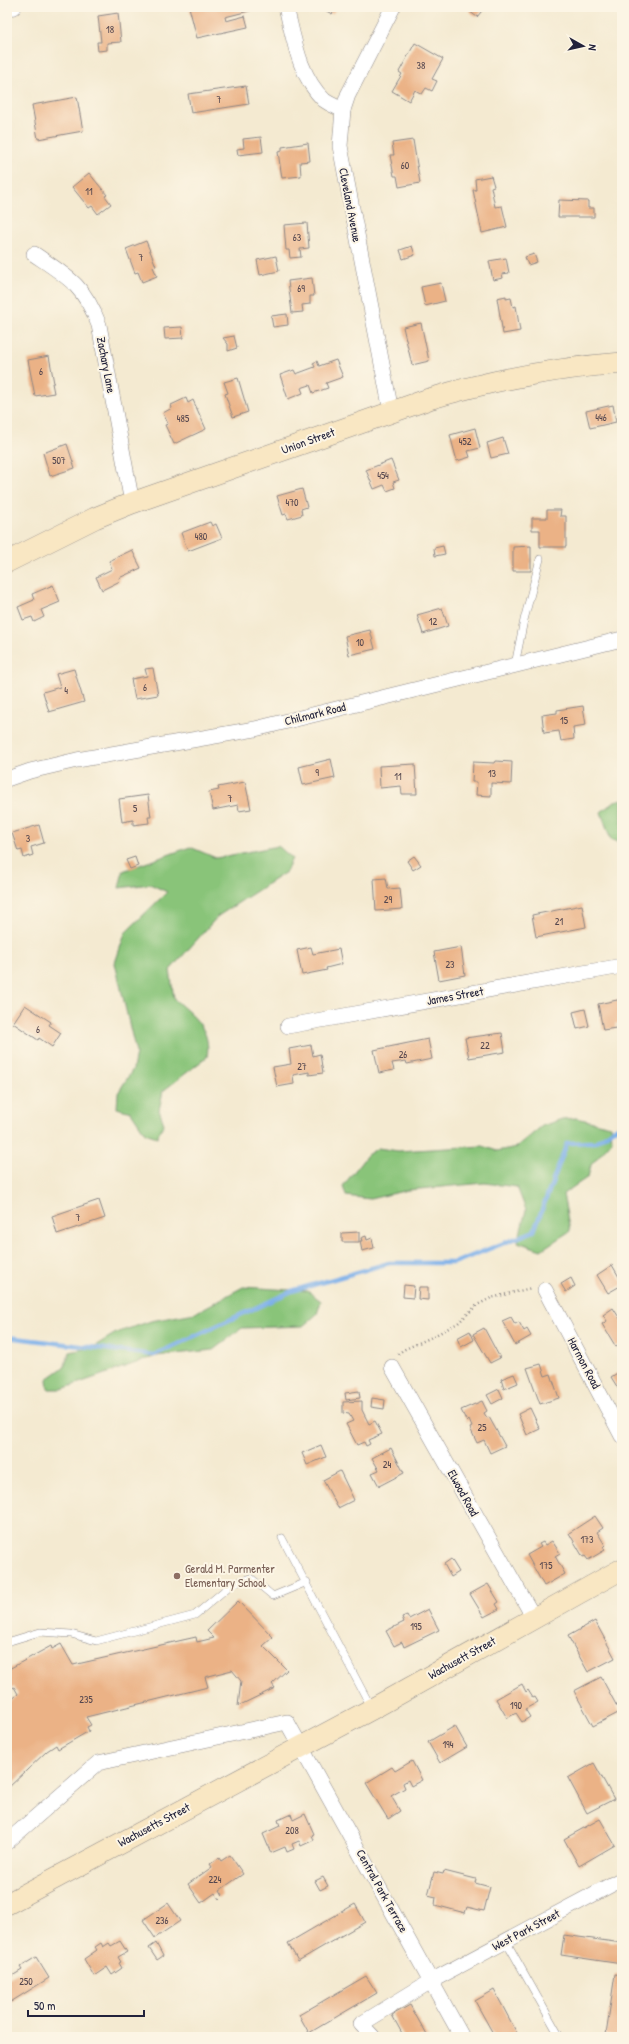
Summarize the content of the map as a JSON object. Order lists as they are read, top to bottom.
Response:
{
  "streets": {
    "street": [
      "Cleveland Avenue",
      "Zachary Lane",
      "Union Street",
      "Chilmark Road",
      "James Street",
      "Harmon Road",
      "Elwood Road",
      "Wachusett Street",
      "Wachusetts Street",
      "Central Park Terrace",
      "West Park Street"
    ]
  },
  "crossings": [
    ["Cleveland Avenue", "Union Street"],
    ["Zachary Lane", "Union Street"],
    ["Elwood Road", "Wachusett Street"],
    ["Wachusett Street", "Wachusetts Street"],
    ["Wachusett Street", "Central Park Terrace"],
    ["Wachusetts Street", "Central Park Terrace"],
    ["Central Park Terrace", "West Park Street"]
  ],
  "places": ["Gerald M. Parmenter Elementary School"],
  "house_numbers": [
    "18",
    "38",
    "7",
    "60",
    "11",
    "63",
    "7",
    "69",
    "6",
    "446",
    "485",
    "452",
    "507",
    "454",
    "470",
    "480",
    "12",
    "10",
    "6",
    "4",
    "15",
    "9",
    "13",
    "11",
    "7",
    "5",
    "3",
    "29",
    "21",
    "23",
    "6",
    "22",
    "26",
    "27",
    "7",
    "25",
    "24",
    "173",
    "175",
    "195",
    "235",
    "190",
    "194",
    "208",
    "224",
    "236",
    "250"
  ],
  "scale_bar": "50 m",
  "north": "right"
}
